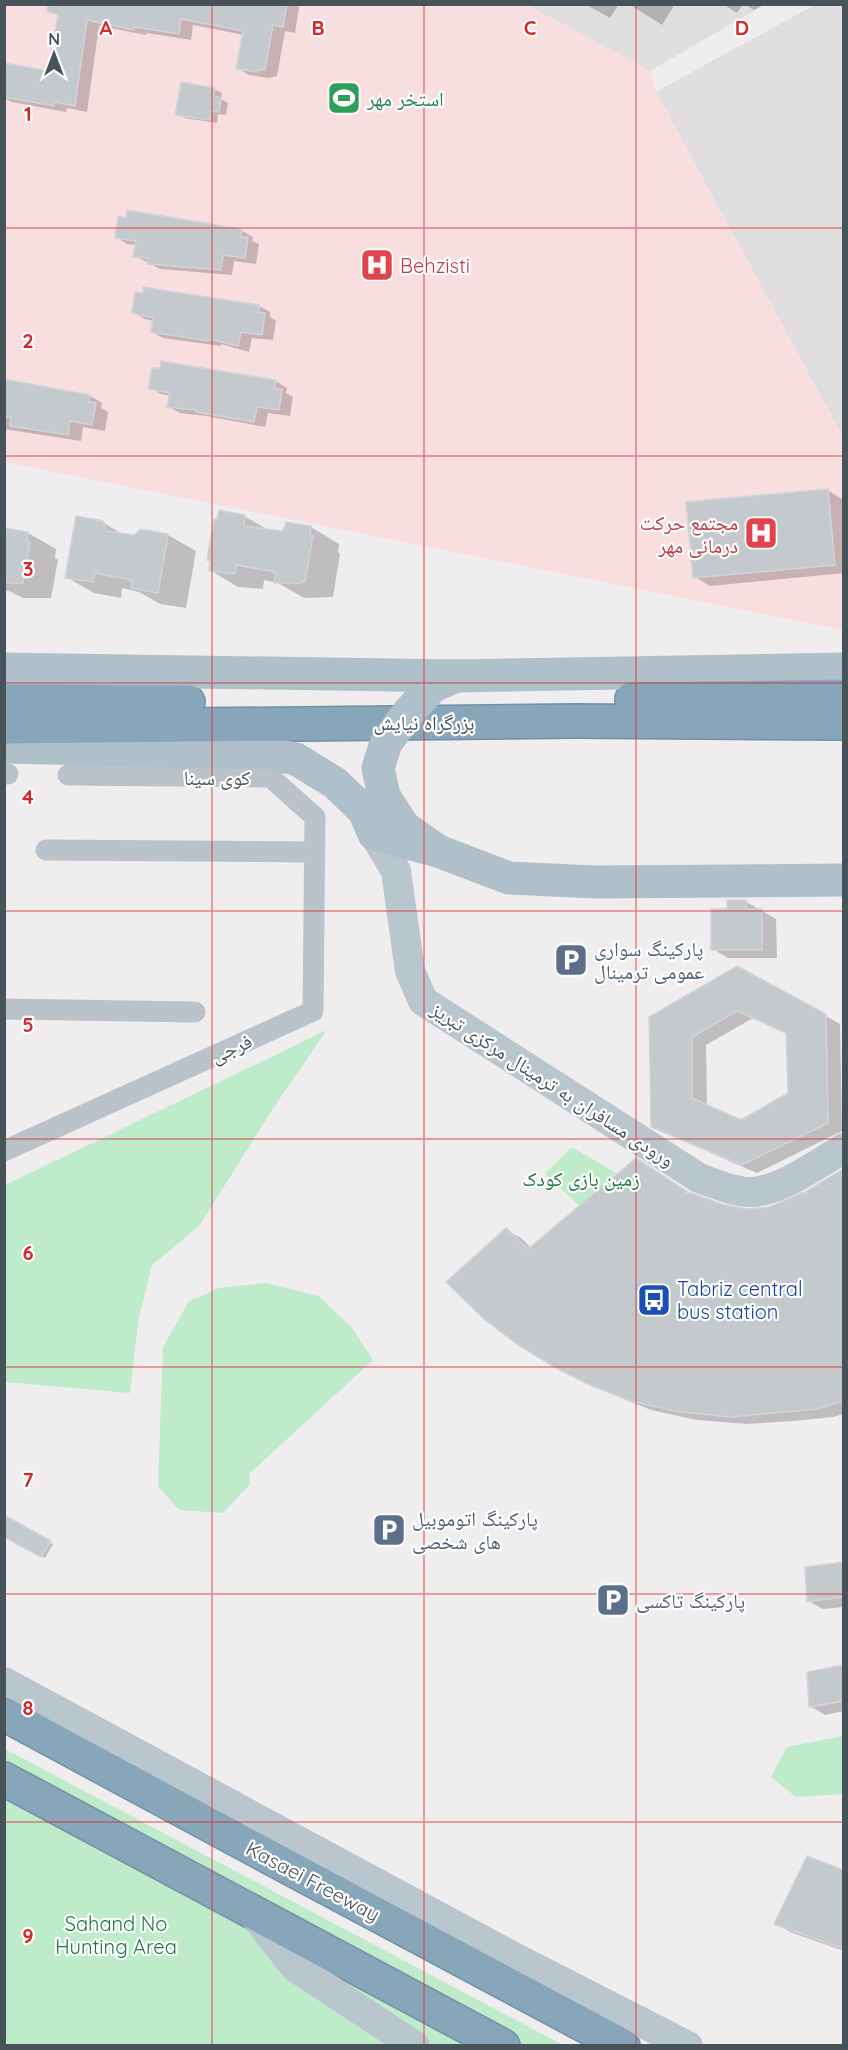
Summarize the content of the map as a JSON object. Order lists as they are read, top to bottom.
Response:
{
  "streets": {
    "highway": ["بزرگراه نیایش", "Kasaei Freeway"],
    "street": ["کوی سینا", "فرجی", "ورودی مسافران به ترمینال مرکزی تبریز"]
  },
  "crossings": [
    ["کوی سینا", "فرجی"]
  ],
  "parks": ["زمین بازی کودک", "Sahand No Hunting Area"],
  "places": {
    "sports": ["استخر مهر"],
    "hospital": ["Behzisti", "مجتمع حرکت درمانی مهر"],
    "parking": ["پارکینگ سواری عمومی ترمینال", "پارکینگ اتوموبیل های شخصی", "پارکینگ تاکسی"],
    "bus stop": ["Tabriz central bus station"]
  },
  "north": "top",
  "grid": {
    "columns": [
      "A",
      "B",
      "C",
      "D"
    ],
    "rows": [
      "1",
      "2",
      "3",
      "4",
      "5",
      "6",
      "7",
      "8",
      "9"
    ]
  }
}
